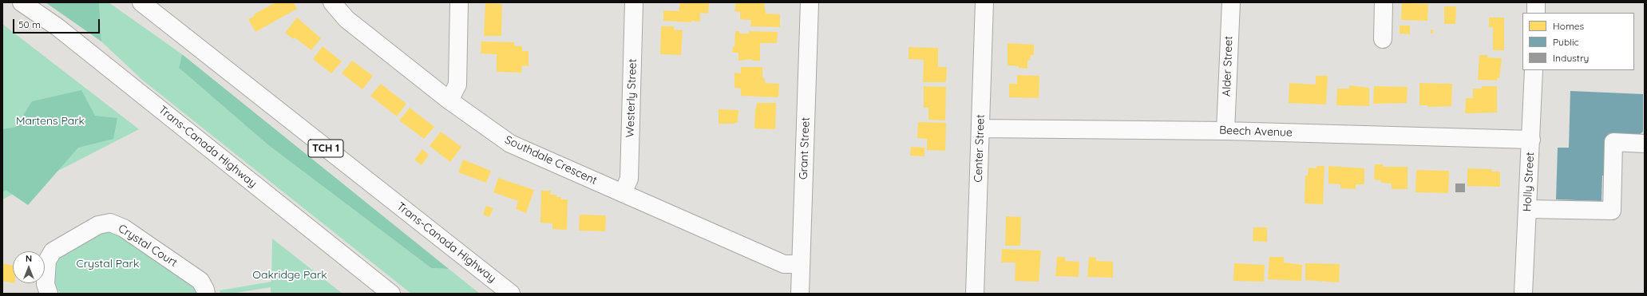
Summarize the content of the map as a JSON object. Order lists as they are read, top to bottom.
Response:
{
  "streets": {
    "main road": [
      "Alder Street",
      "Westerly Street",
      "Beech Avenue",
      "Trans-Canada Highway",
      "TCH 1",
      "Grant Street",
      "Center Street",
      "Southdale Crescent",
      "Holly Street",
      "Crystal Court"
    ]
  },
  "crossings": [
    ["Alder Street", "Beech Avenue"],
    ["Westerly Street", "Southdale Crescent"],
    ["Beech Avenue", "Center Street"],
    ["Beech Avenue", "Holly Street"],
    ["Grant Street", "Southdale Crescent"]
  ],
  "parks": ["Martens Park", "Crystal Park", "Oakridge Park"],
  "legend": ["Homes", "Public", "Industry"],
  "scale_bar": "50 m",
  "north": "top"
}
